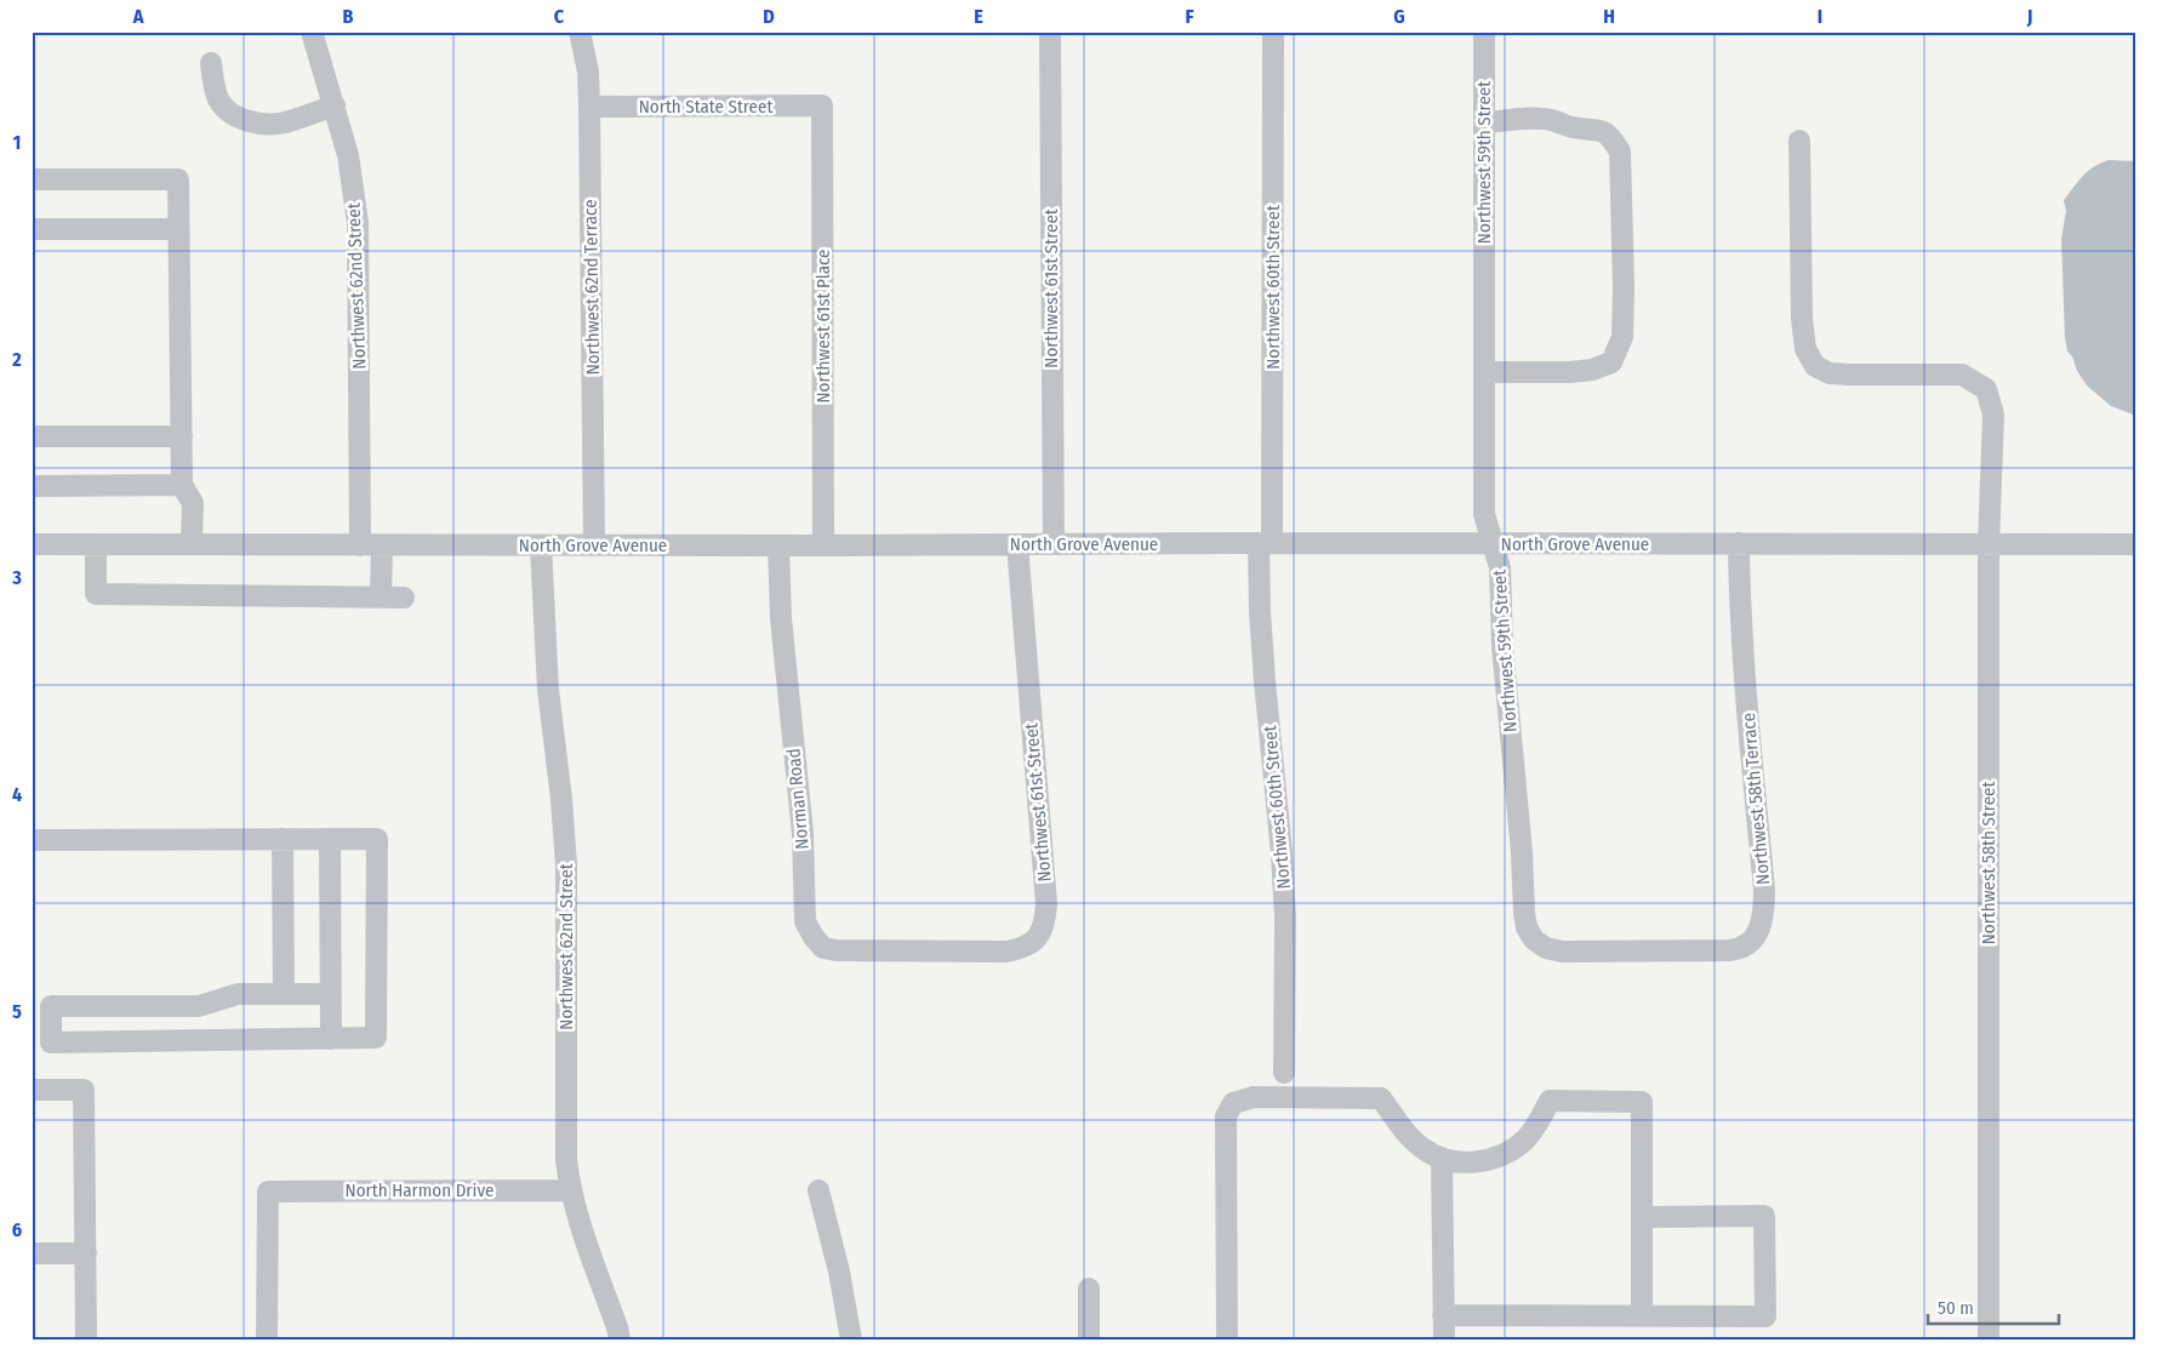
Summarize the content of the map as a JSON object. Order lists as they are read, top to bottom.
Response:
{
  "streets": {
    "street": [
      "North State Street",
      "Northwest 59th Street",
      "Northwest 62nd Street",
      "Northwest 62nd Terrace",
      "Northwest 60th Street",
      "Northwest 61st Street",
      "Northwest 61st Place",
      "North Grove Avenue",
      "Norman Road",
      "Northwest 58th Terrace",
      "Northwest 58th Street",
      "North Harmon Drive"
    ]
  },
  "crossings": [
    ["North State Street", "Northwest 62nd Terrace"],
    ["North State Street", "Northwest 61st Place"],
    ["Northwest 59th Street", "North Grove Avenue"],
    ["Northwest 59th Street", "Northwest 58th Terrace"],
    ["Northwest 62nd Street", "North Grove Avenue"],
    ["Northwest 62nd Street", "North Harmon Drive"],
    ["Northwest 62nd Terrace", "North Grove Avenue"],
    ["Northwest 60th Street", "North Grove Avenue"],
    ["Northwest 61st Street", "North Grove Avenue"],
    ["Northwest 61st Street", "Norman Road"],
    ["Northwest 61st Place", "North Grove Avenue"],
    ["North Grove Avenue", "Norman Road"],
    ["North Grove Avenue", "Northwest 58th Terrace"],
    ["North Grove Avenue", "Northwest 58th Street"]
  ],
  "scale_bar": "50 m",
  "grid": {
    "columns": [
      "A",
      "B",
      "C",
      "D",
      "E",
      "F",
      "G",
      "H",
      "I",
      "J"
    ],
    "rows": [
      "1",
      "2",
      "3",
      "4",
      "5",
      "6"
    ]
  }
}
